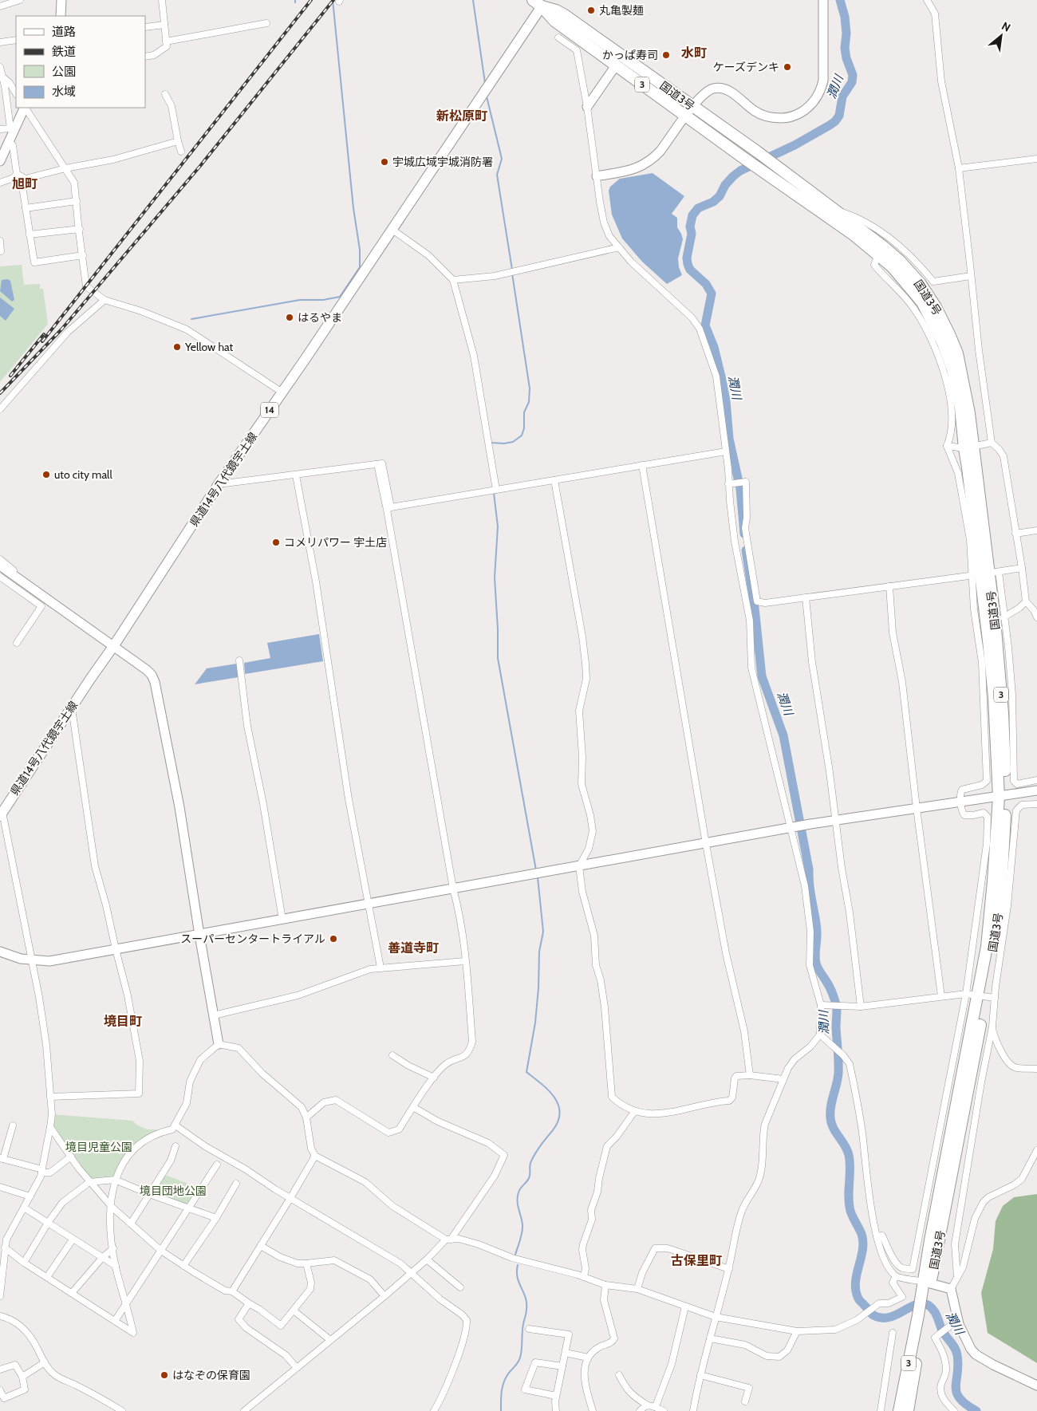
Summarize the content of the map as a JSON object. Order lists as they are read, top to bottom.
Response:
{
  "streets": {
    "highway": ["3", "国道3号"],
    "main road": ["14", "県道14号八代鏡宇土線"]
  },
  "crossings": [
    ["国道3号", "県道14号八代鏡宇土線"]
  ],
  "districts": [
    "水町",
    "新松原町",
    "旭町",
    "善道寺町",
    "境目町",
    "古保里町"
  ],
  "water": ["潤川"],
  "parks": ["境目児童公園", "境目団地公園"],
  "places": [
    "丸亀製麺",
    "かっぱ寿司",
    "ケーズデンキ",
    "宇城広域宇城消防署",
    "はるやま",
    "Yellow hat",
    "uto city mall",
    "コメリパワー 宇土店",
    "スーパーセンタートライアル",
    "はなぞの保育園"
  ],
  "legend": [
    "道路",
    "鉄道",
    "公園",
    "水域"
  ],
  "north": "top right"
}
